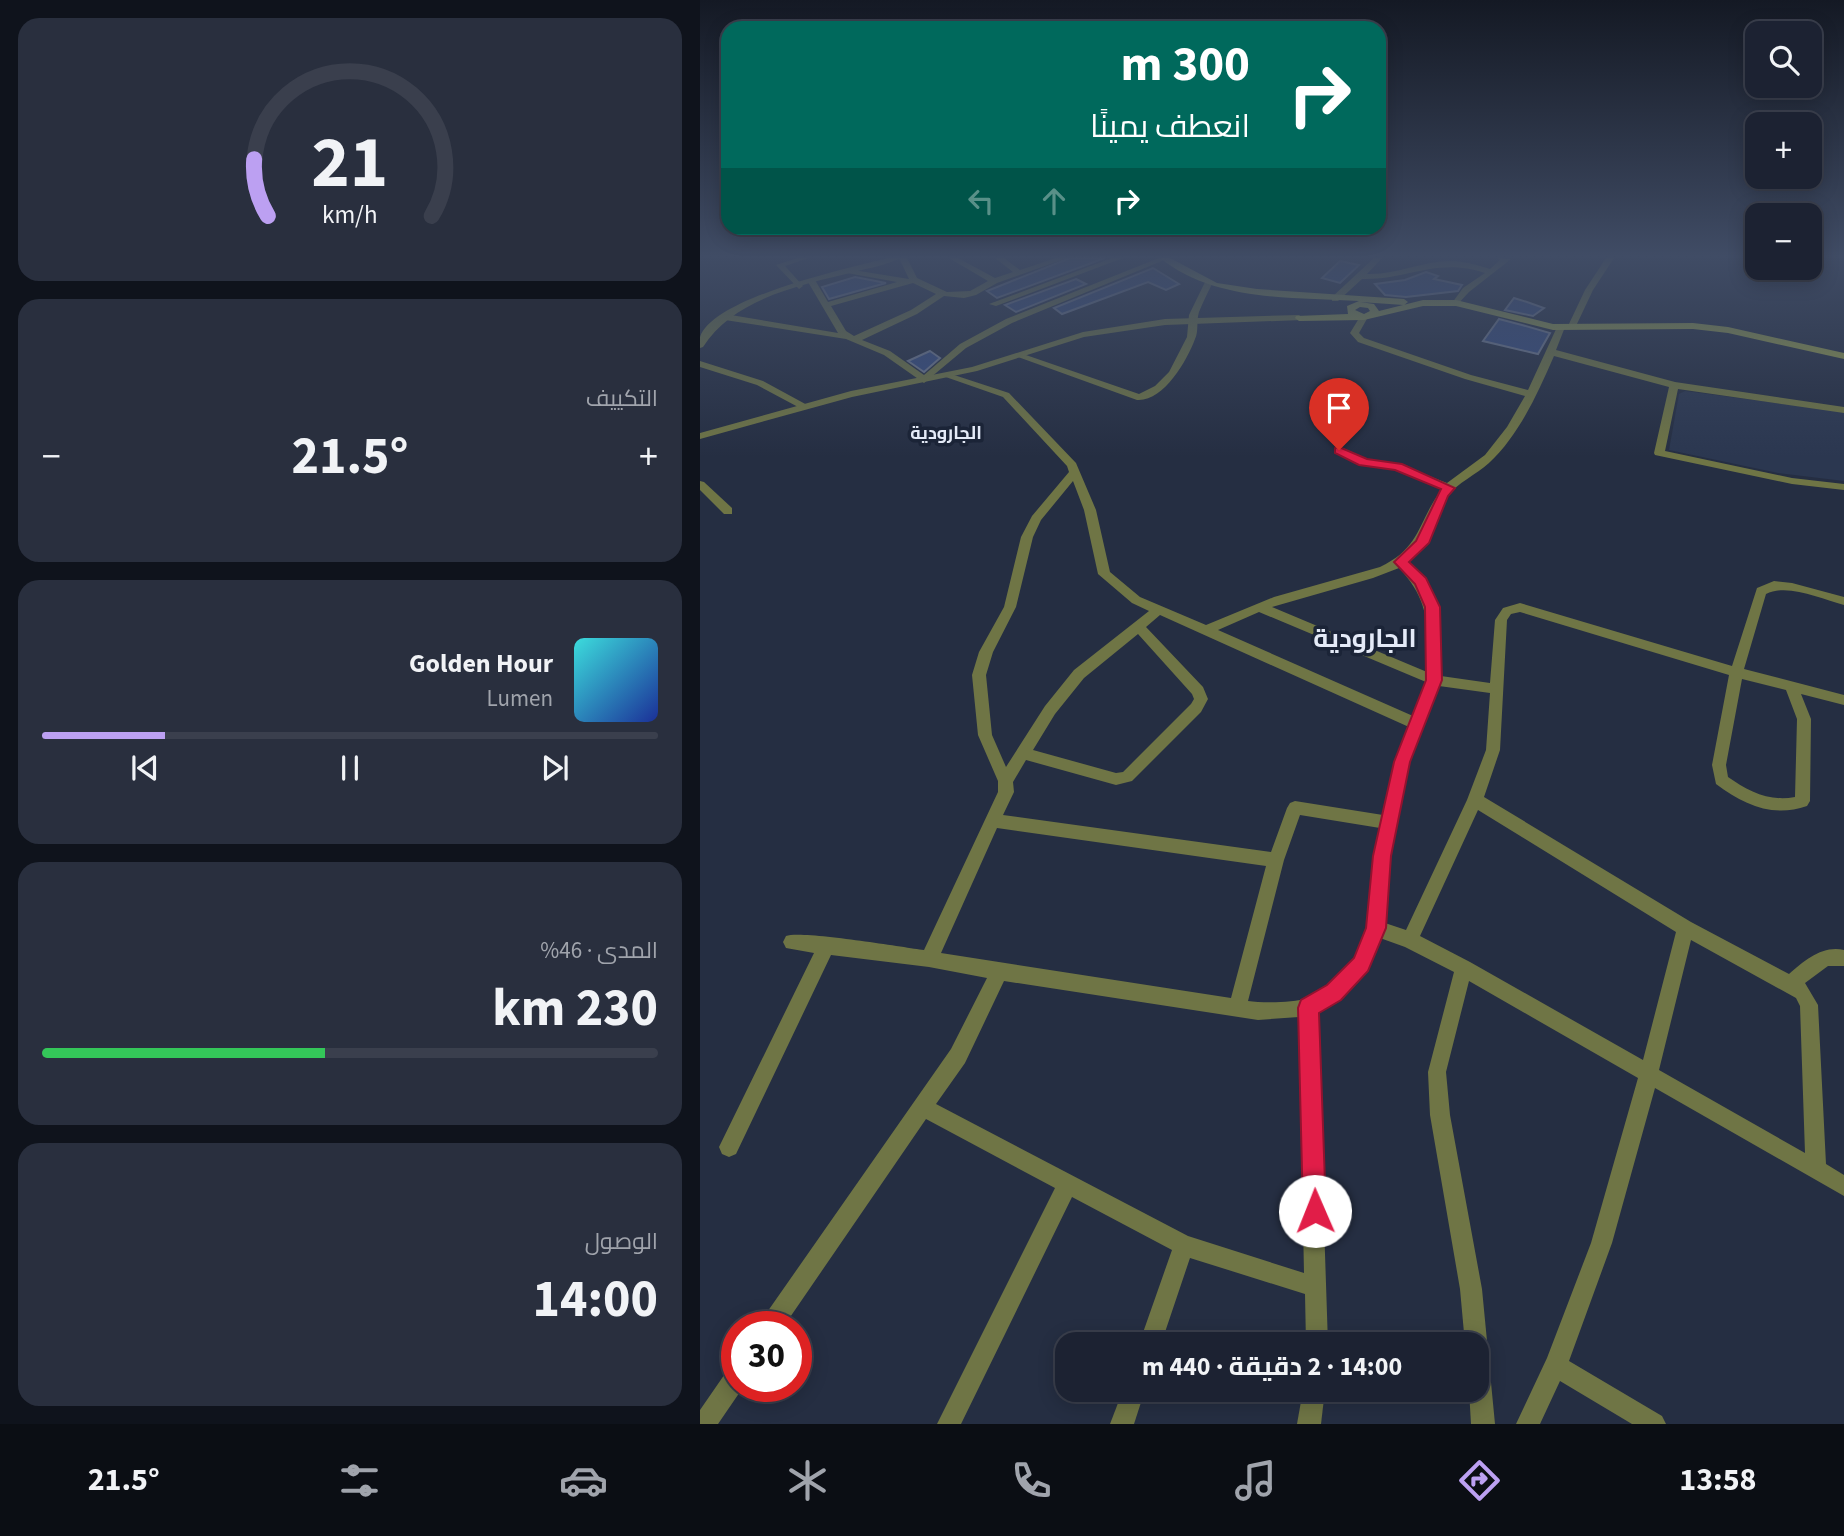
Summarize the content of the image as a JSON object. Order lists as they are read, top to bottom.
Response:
{
  "districts": ["الجارودية", "الجارودية"],
  "page": {
    "map_buttons": ["+", "−"],
    "turn": ["300 m", "انعطف يمينًا"],
    "tile": [
      "التكييف",
      ["المدى · 46%", "230 km"],
      ["الوصول", "14:00"]
    ],
    "heat": ["−", "21.5°", "+"],
    "song": ["Golden Hour", "Lumen"],
    "limit": "30",
    "trip": "14:00 · 2 دقيقة · 440 m",
    "tabs": ["13:58", "21.5°"],
    "gauge": ["21", "km/h"]
  }
}
